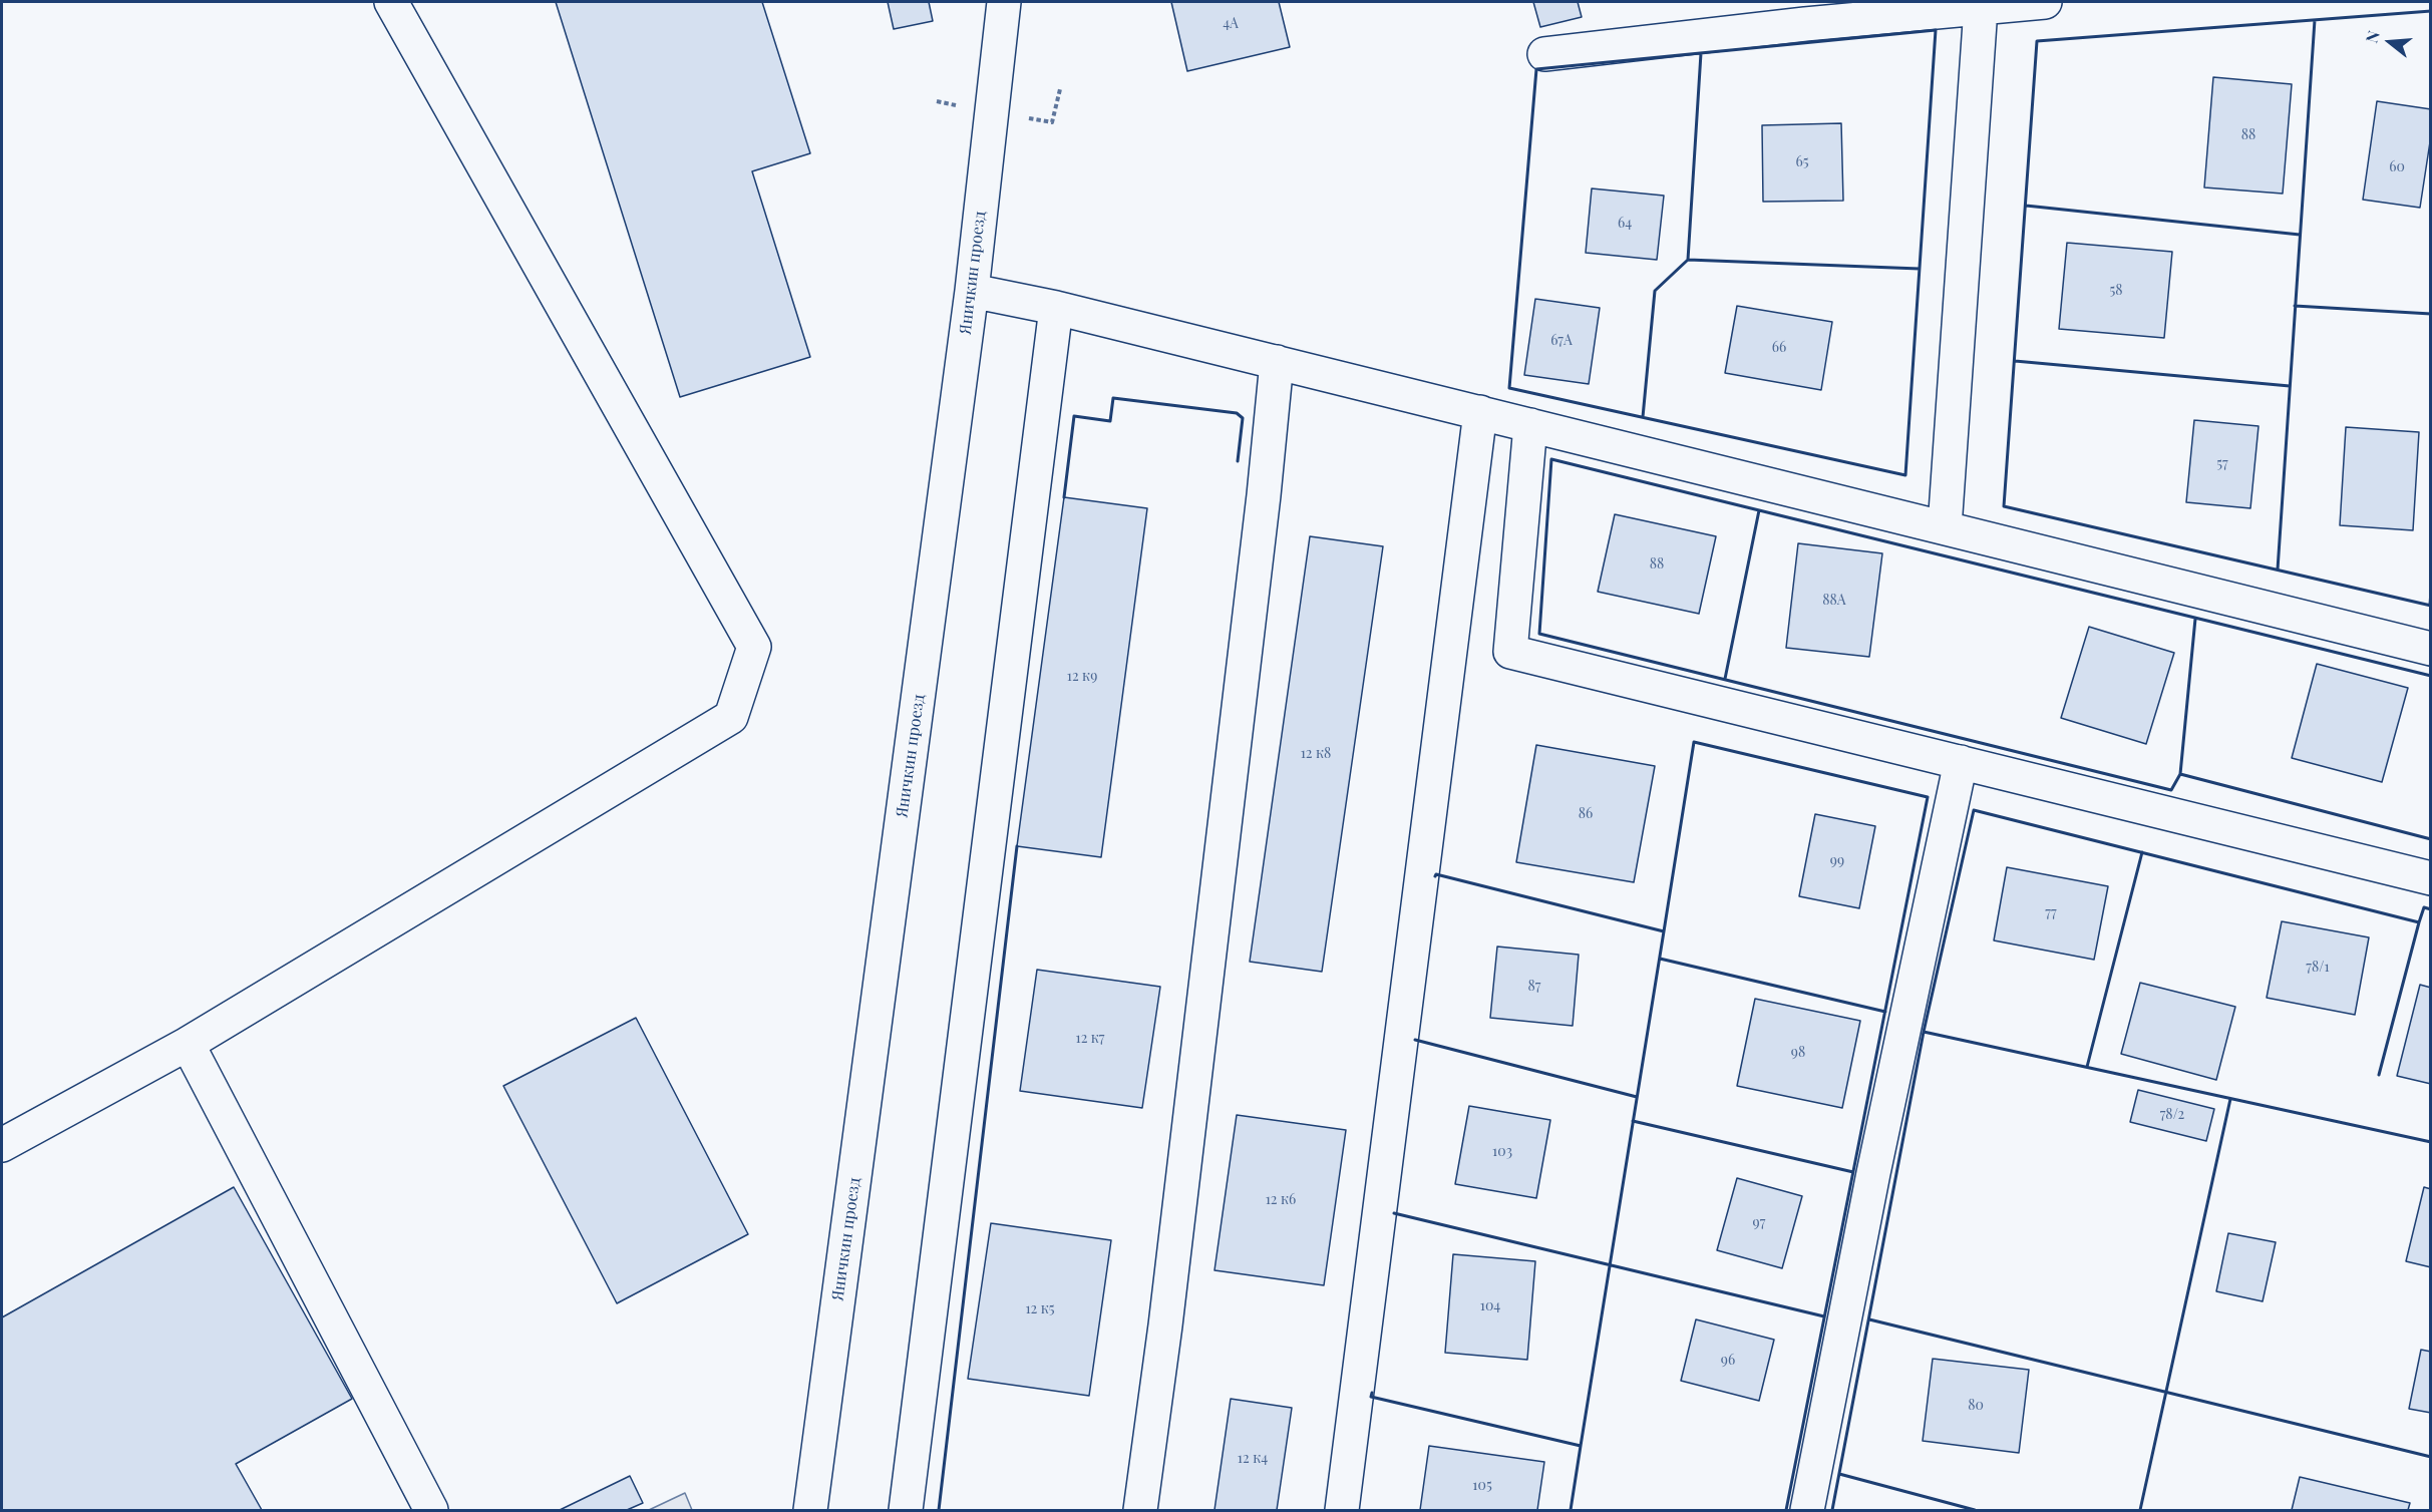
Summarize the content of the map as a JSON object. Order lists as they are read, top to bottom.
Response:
{
  "streets": {
    "street": ["Яничкин проезд"]
  },
  "house_numbers": [
    "4А",
    "88",
    "65",
    "60",
    "64",
    "58",
    "67А",
    "66",
    "57",
    "88",
    "88А",
    "12 к9",
    "12 к8",
    "86",
    "99",
    "77",
    "78/1",
    "87",
    "12 к7",
    "98",
    "78/2",
    "103",
    "12 к6",
    "97",
    "104",
    "12 к5",
    "96",
    "80",
    "12 к4",
    "105"
  ],
  "north": "left"
}
